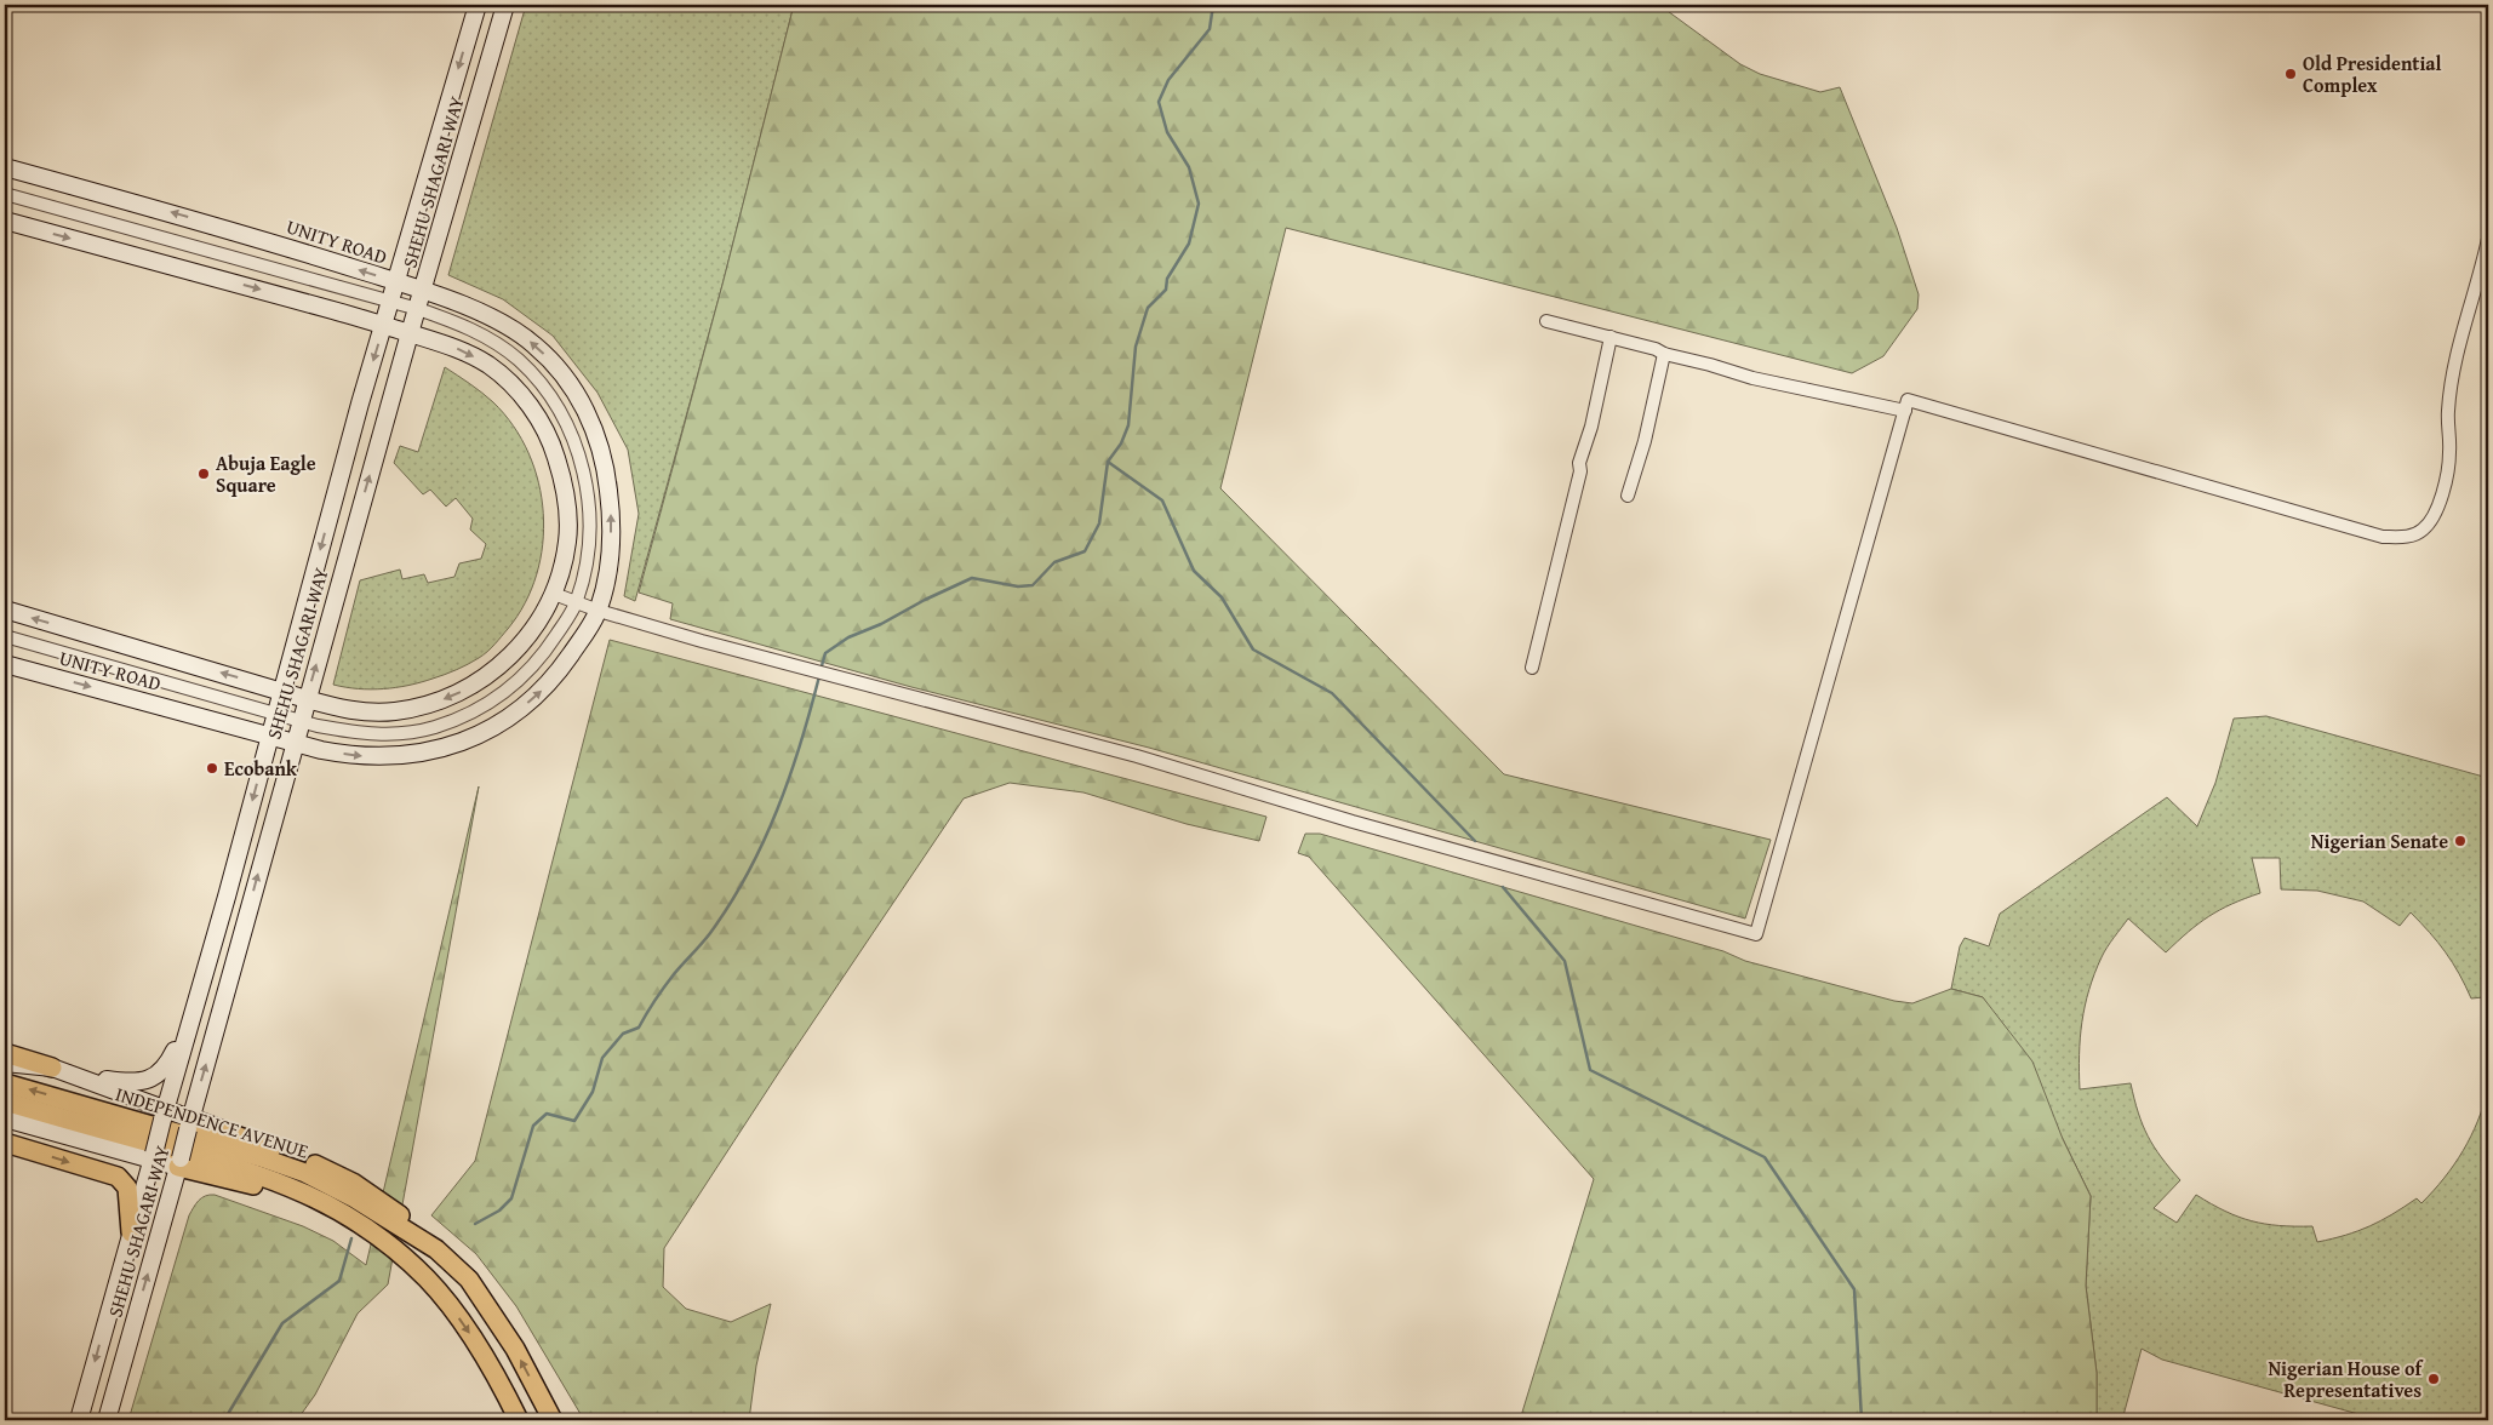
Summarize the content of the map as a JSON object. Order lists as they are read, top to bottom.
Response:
{
  "streets": {
    "main road": ["SHEHU SHAGARI WAY", "UNITY ROAD", "INDEPENDENCE AVENUE"]
  },
  "crossings": [
    ["SHEHU SHAGARI WAY", "UNITY ROAD"],
    ["SHEHU SHAGARI WAY", "INDEPENDENCE AVENUE"]
  ],
  "places": [
    "Old Presidential Complex",
    "Abuja Eagle Square",
    "Ecobank",
    "Nigerian Senate",
    "Nigerian House of Representatives"
  ]
}
